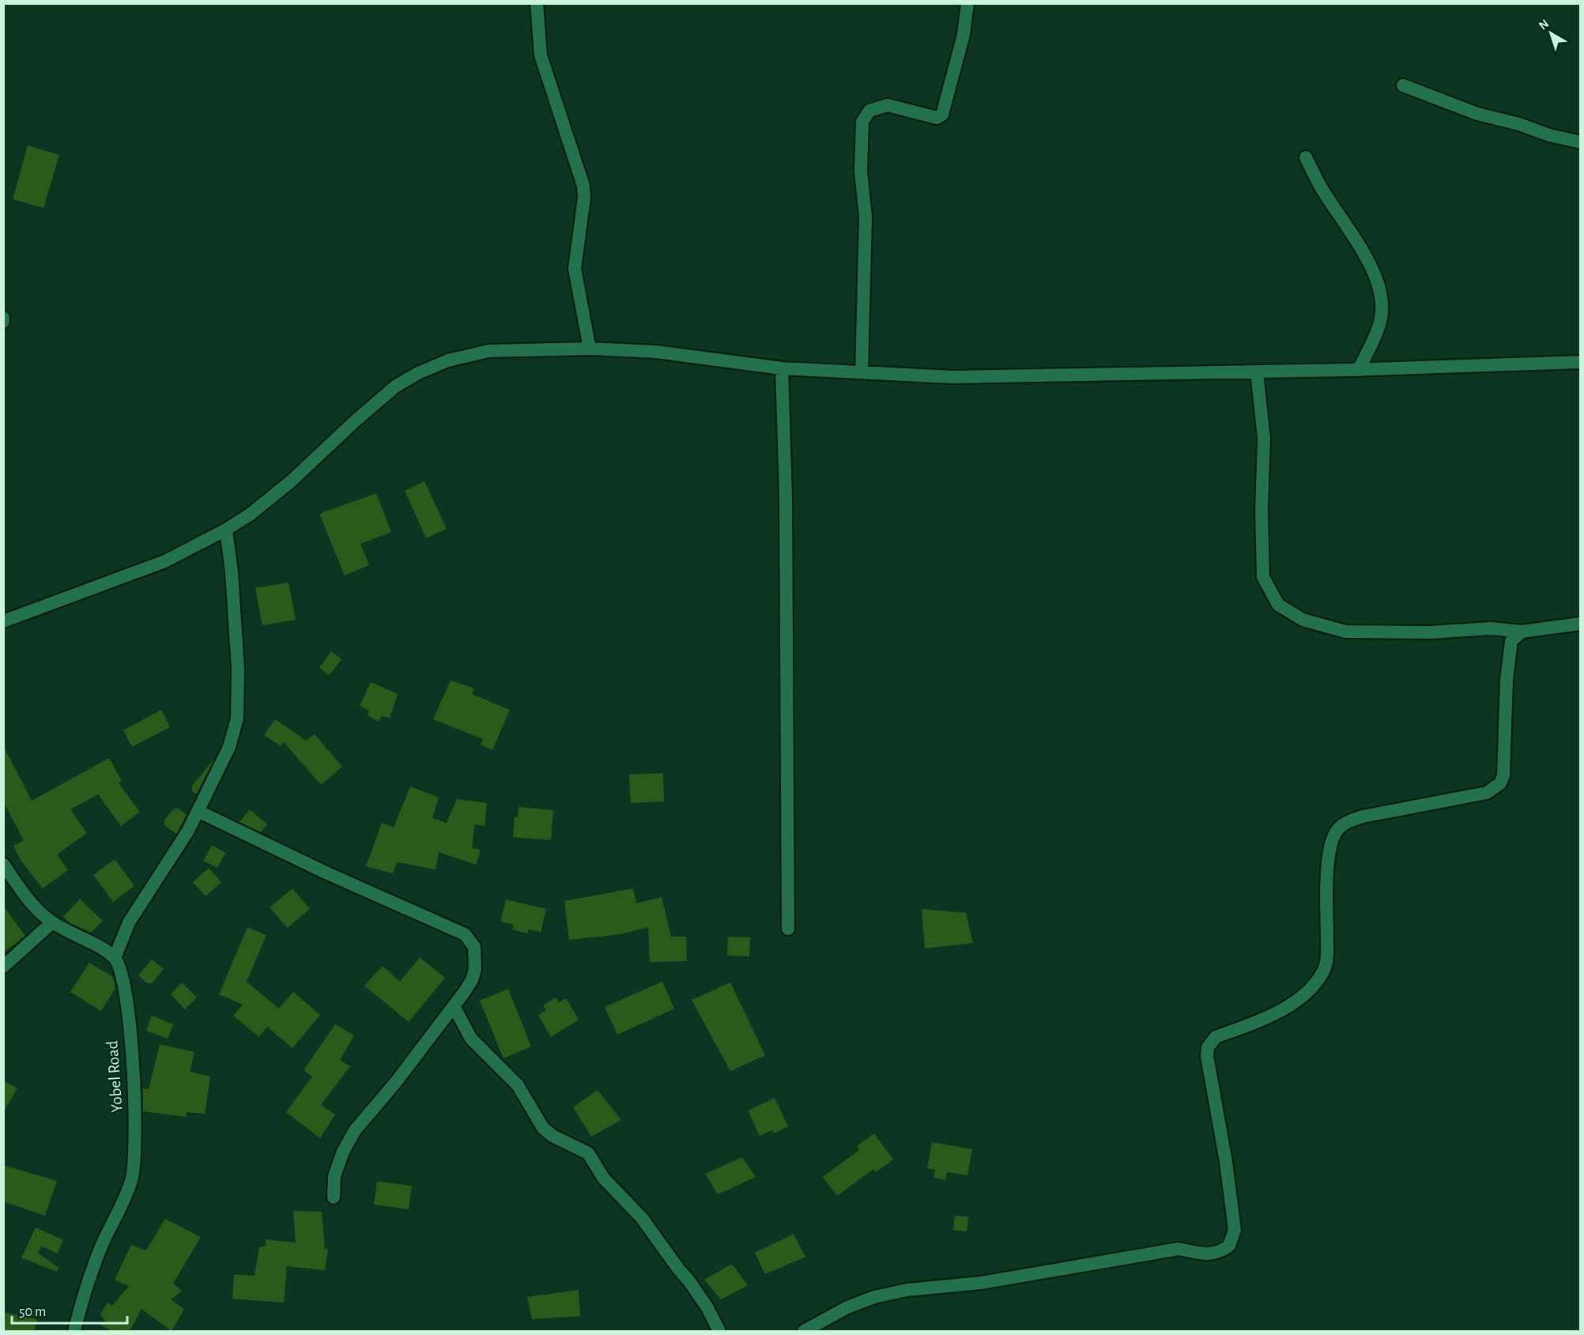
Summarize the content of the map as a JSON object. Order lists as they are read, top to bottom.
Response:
{
  "streets": {
    "street": ["Yobel Road"]
  },
  "scale_bar": "50 m",
  "north": "top left"
}
